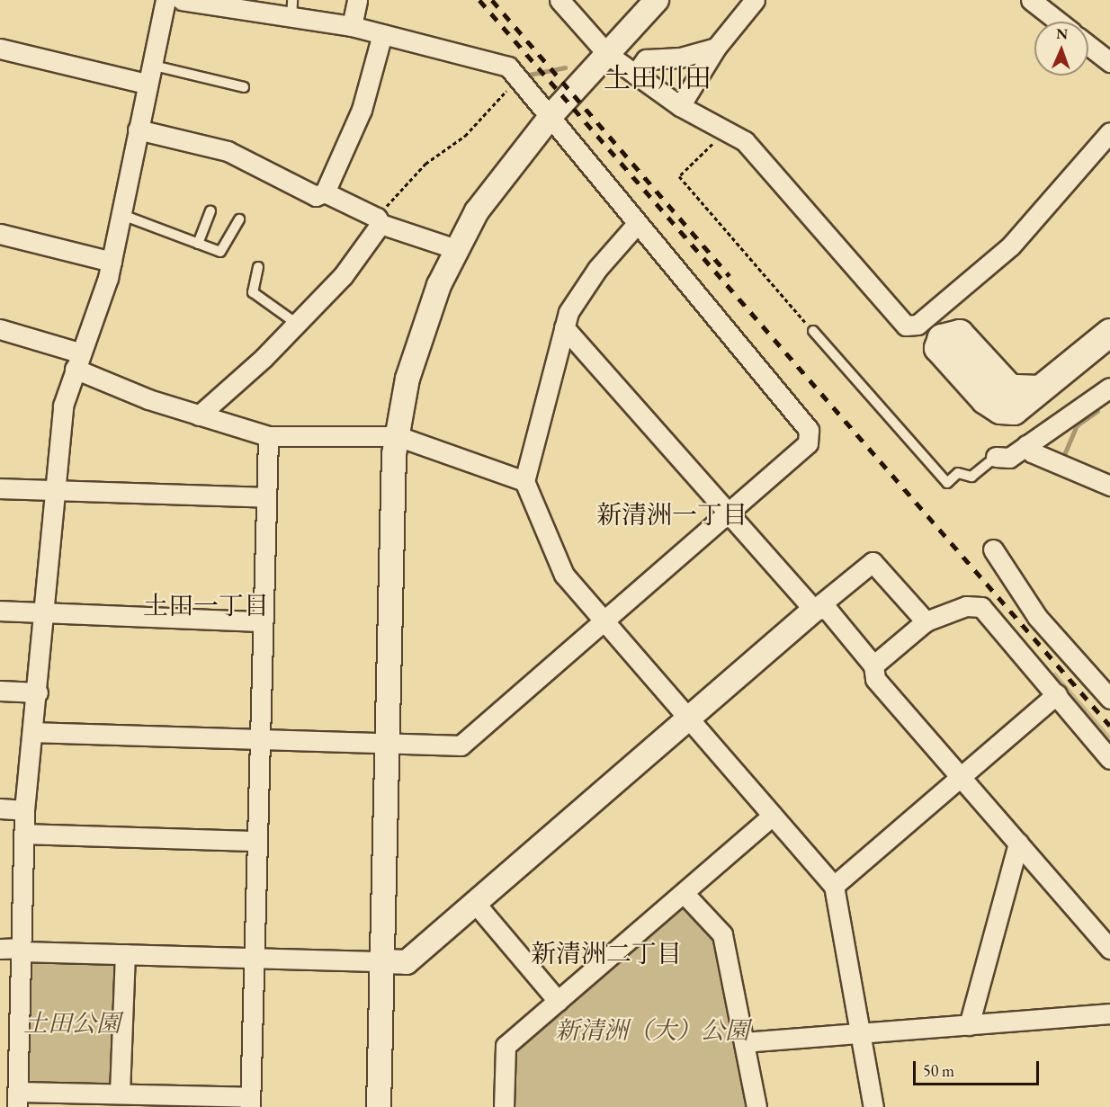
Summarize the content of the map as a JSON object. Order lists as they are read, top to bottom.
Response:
{
  "districts": [
    "土田川田",
    "新清洲一丁目",
    "土田一丁目",
    "新清洲二丁目"
  ],
  "parks": ["土田公園", "新清洲（大）公園"],
  "scale_bar": "50 m",
  "north": "top"
}
